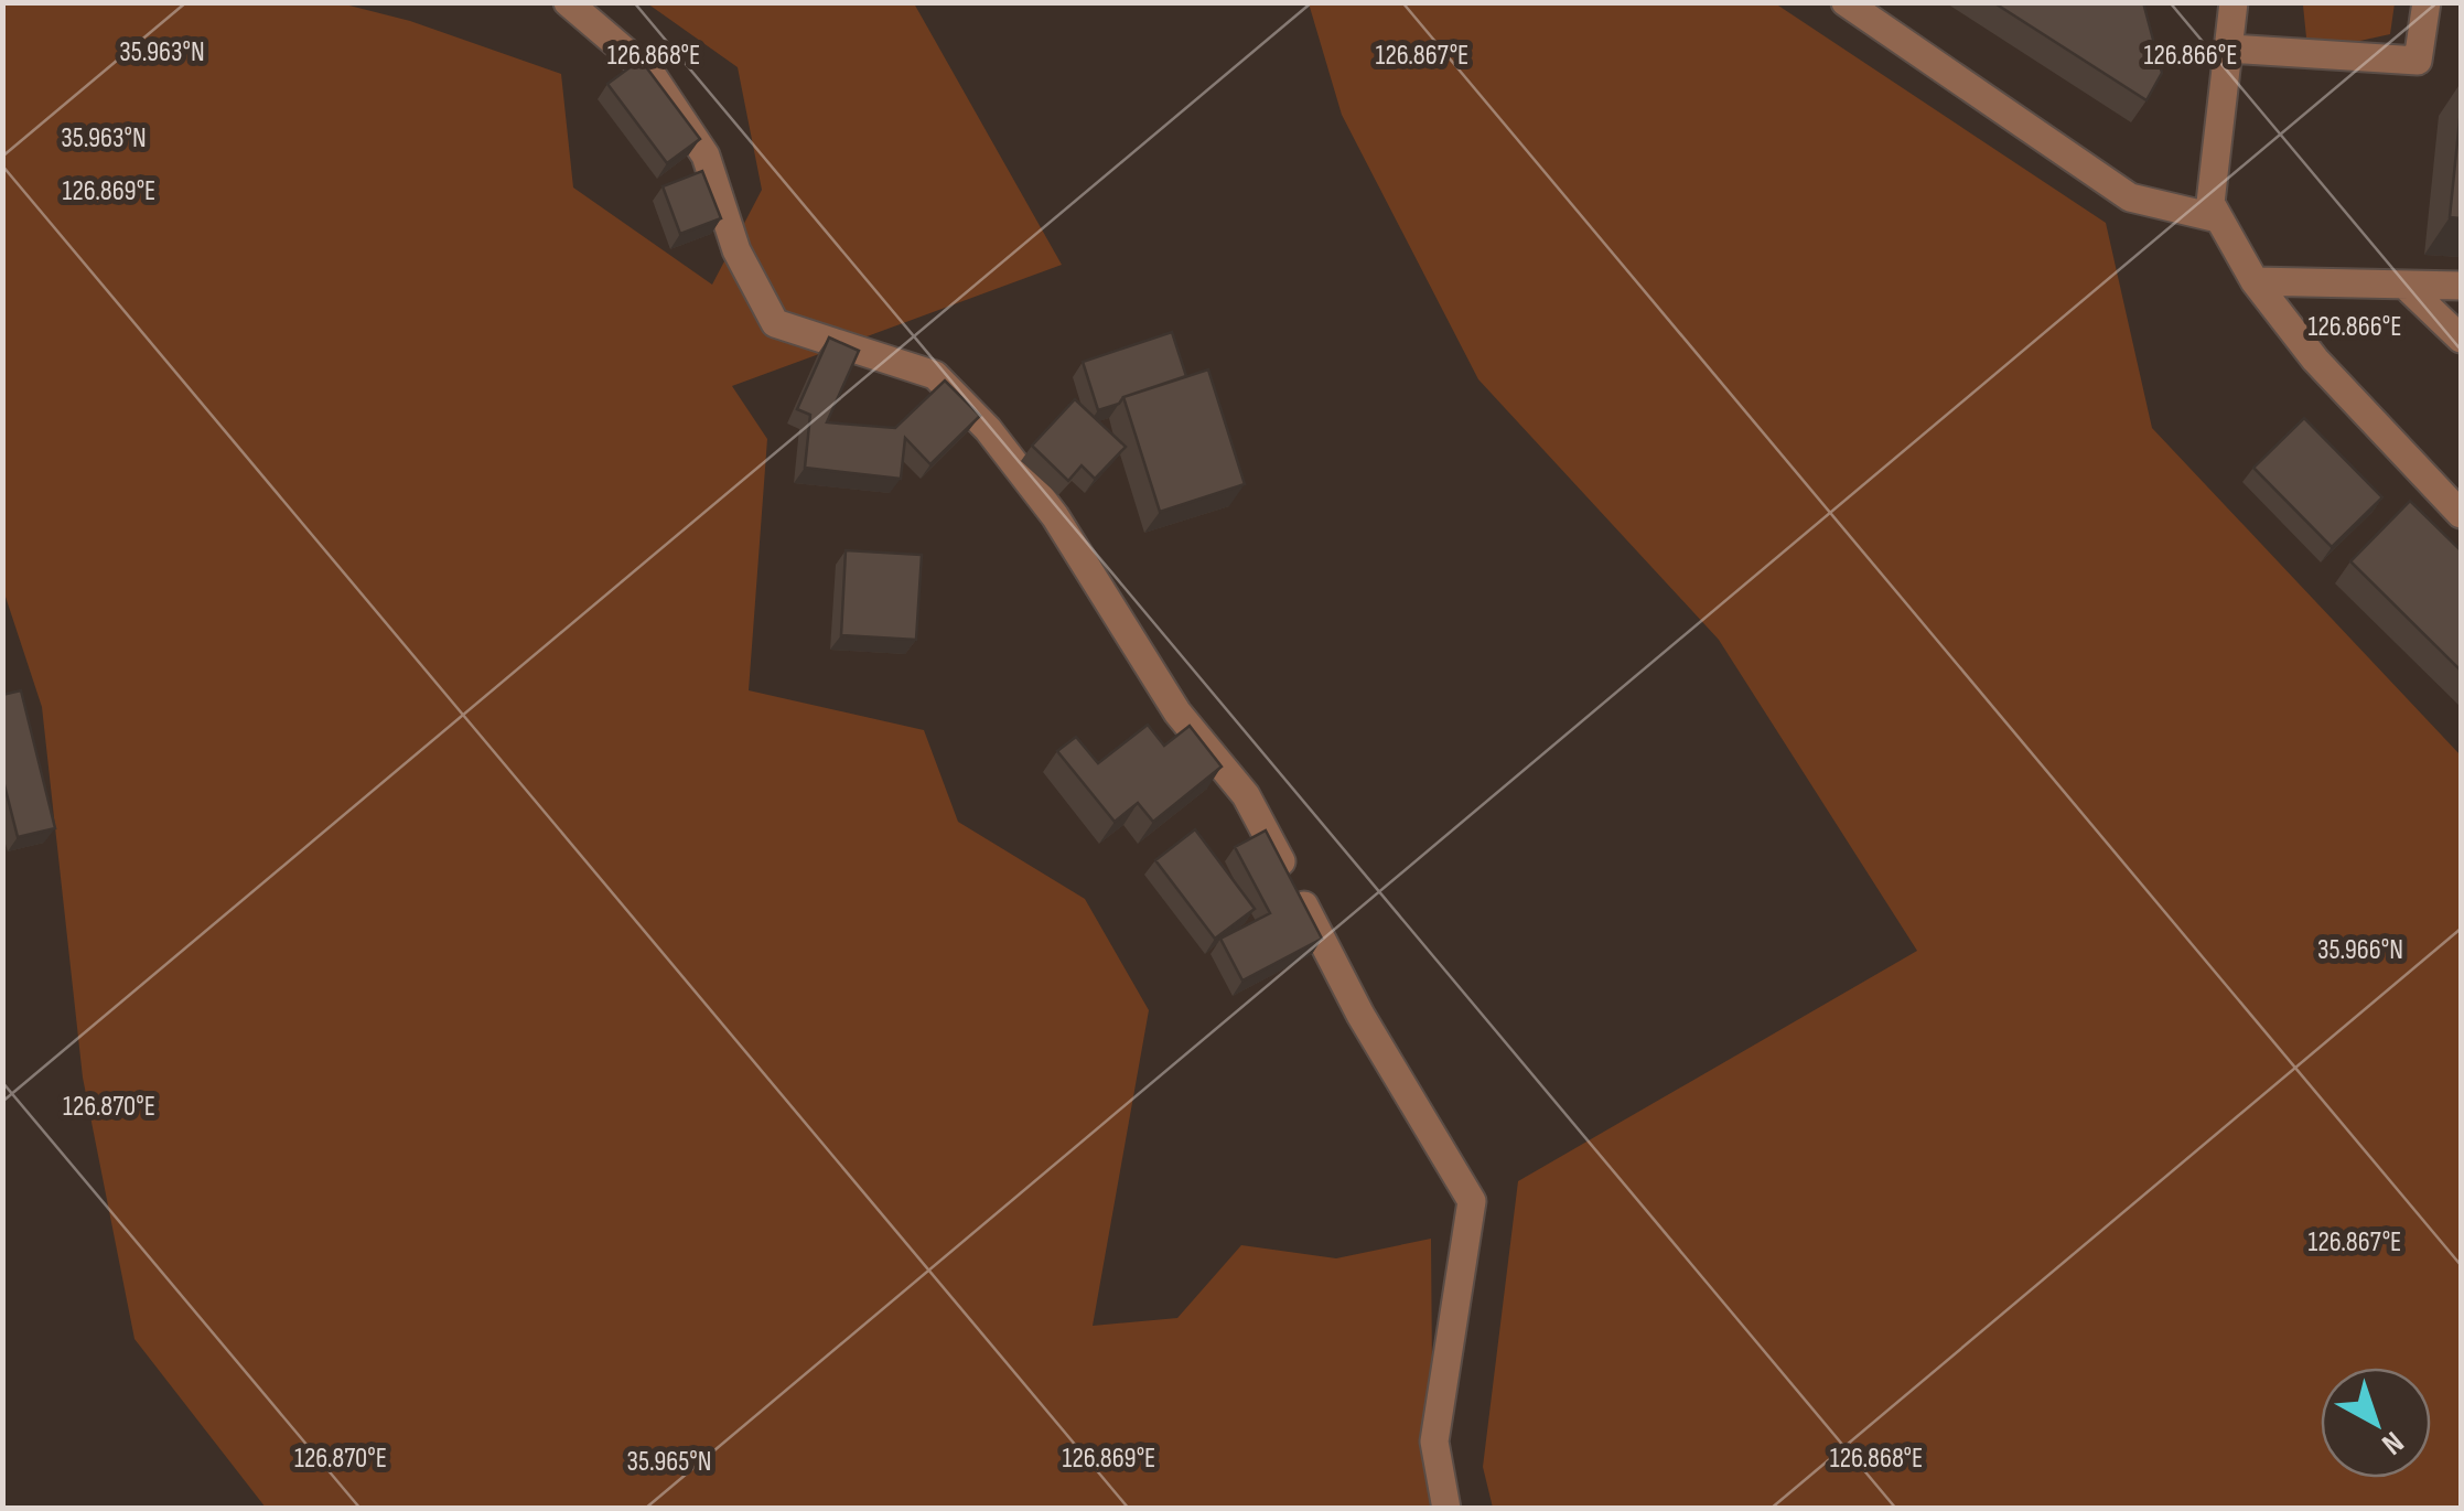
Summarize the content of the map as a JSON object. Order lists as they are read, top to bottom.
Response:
{
  "north": "bottom right",
  "coordinates": [
    "35.963°N",
    "126.866°E",
    "126.868°E",
    "126.867°E",
    "126.869°E",
    "35.966°N",
    "126.870°E",
    "35.965°N"
  ]
}
